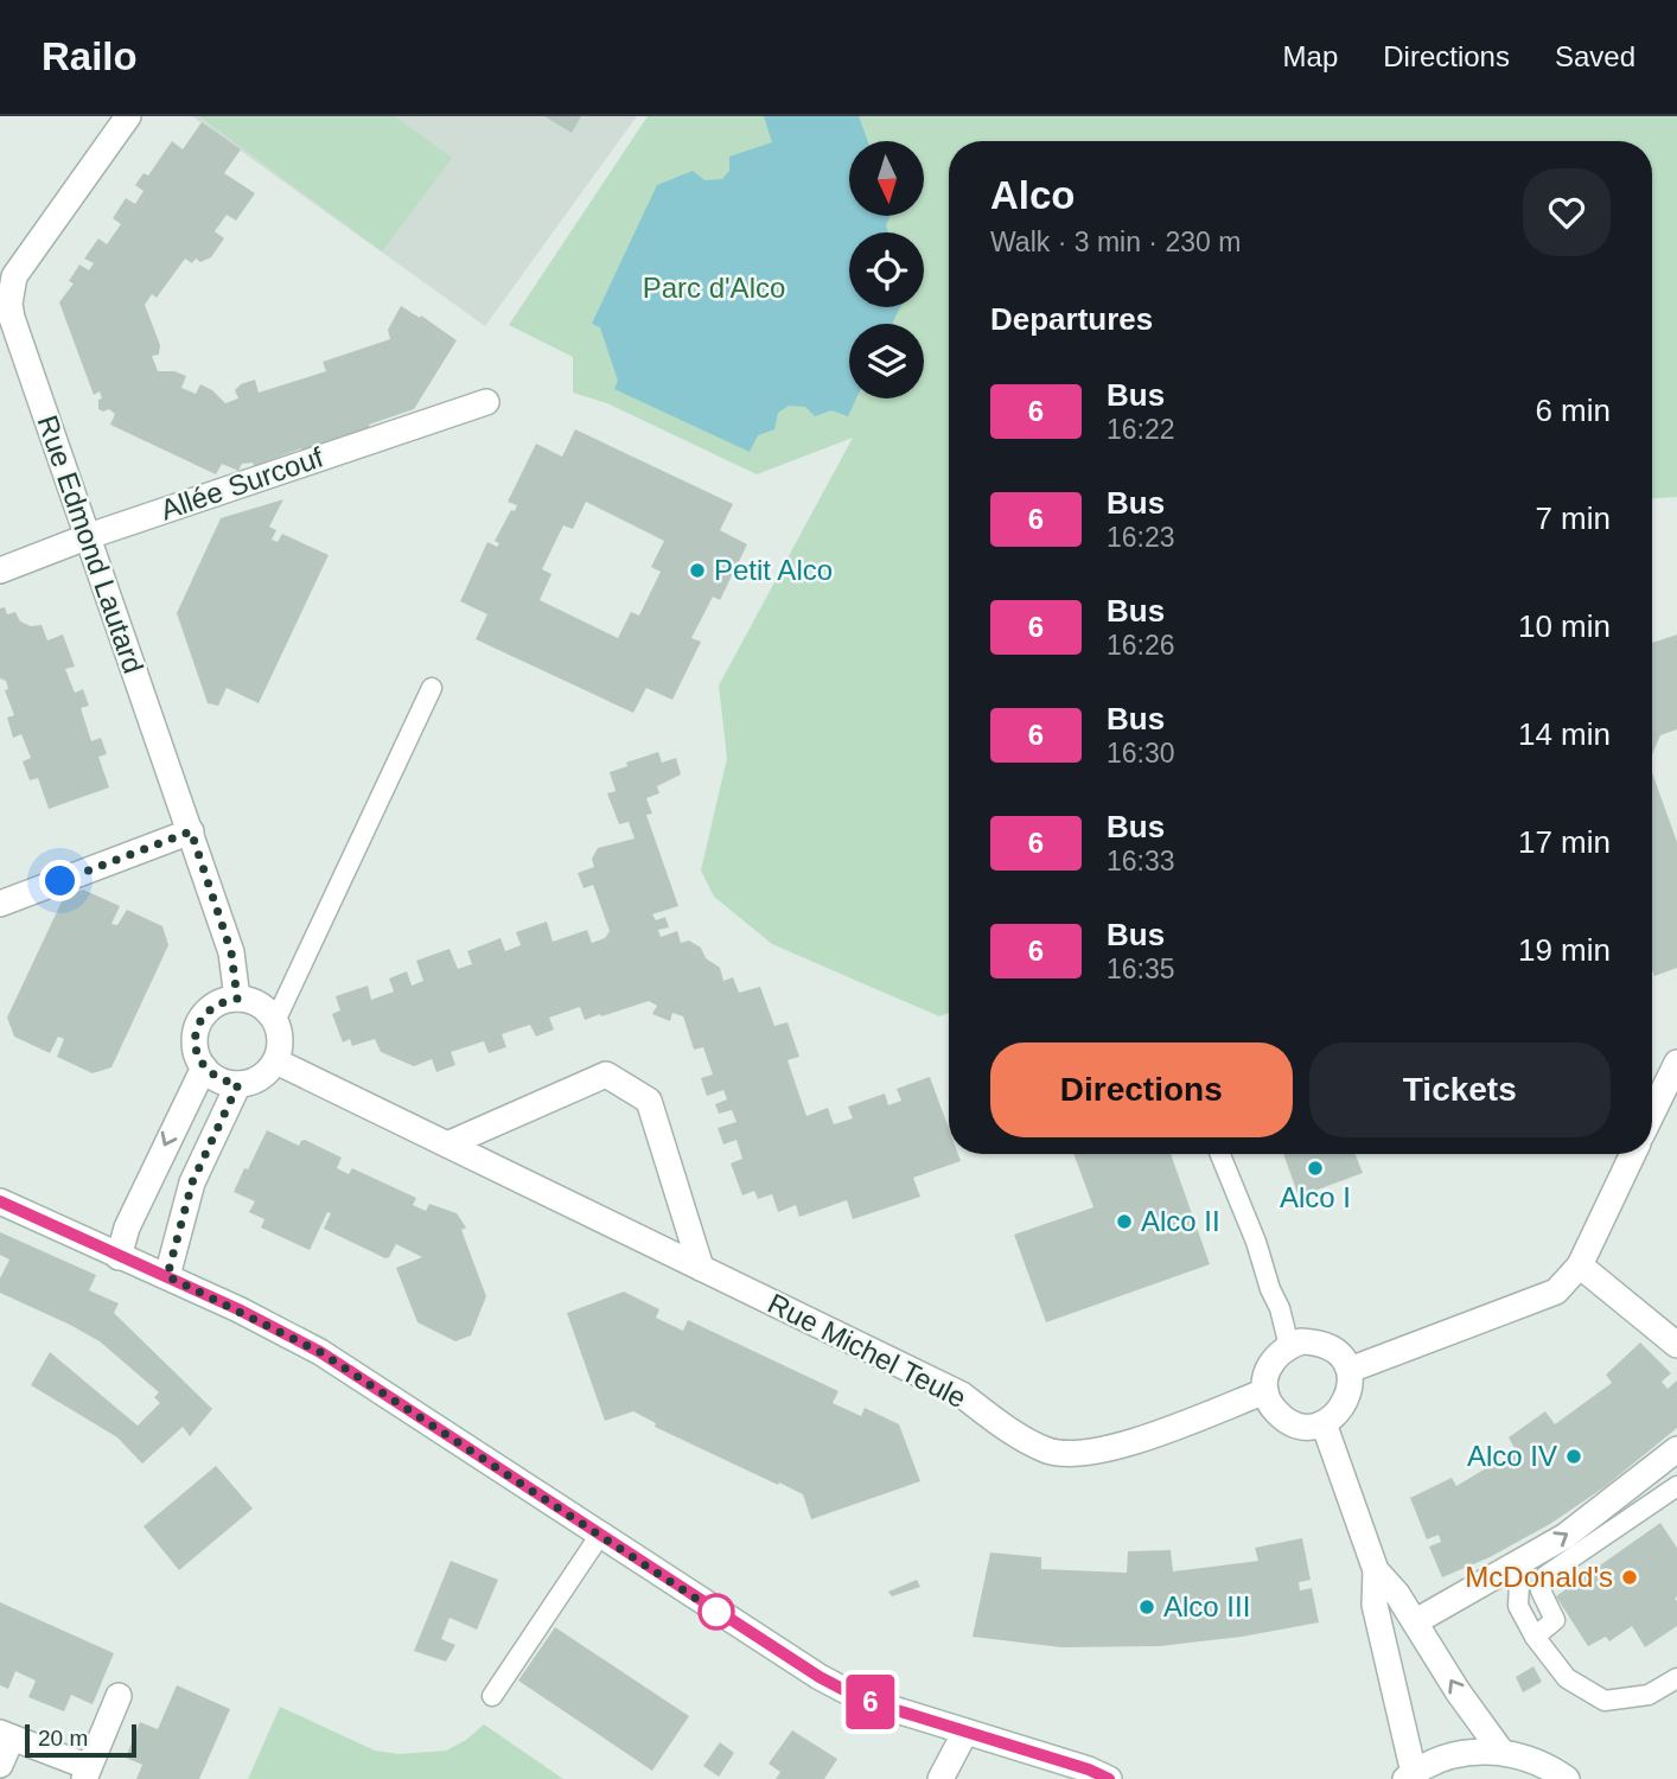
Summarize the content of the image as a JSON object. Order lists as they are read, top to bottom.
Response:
{
  "streets": {
    "street": ["Allée Surcouf", "Rue Edmond Lautard", "Rue Michel Teule"]
  },
  "crossings": [
    ["Allée Surcouf", "Rue Edmond Lautard"],
    ["Rue Edmond Lautard", "Rue Michel Teule"]
  ],
  "parks": ["Parc d'Alco"],
  "places": [
    "Petit Alco",
    "Alco I",
    "Alco II",
    "Alco IV",
    "McDonald's",
    "Alco III"
  ],
  "lines": ["bus line 6"],
  "scale_bar": "20 m",
  "north": "bottom",
  "page": {
    "header": "Railo",
    "nav": ["Map", "Directions", "Saved"],
    "on_map": "6",
    "heading": [
      ["Alco", "Walk · 3 min · 230 m"],
      "Departures"
    ],
    "list": [
      {
        "mark": "6",
        "name": "Bus",
        "note": "16:22",
        "value": "6 min"
      },
      {
        "mark": "6",
        "name": "Bus",
        "note": "16:23",
        "value": "7 min"
      },
      {
        "mark": "6",
        "name": "Bus",
        "note": "16:26",
        "value": "10 min"
      },
      {
        "mark": "6",
        "name": "Bus",
        "note": "16:30",
        "value": "14 min"
      },
      {
        "mark": "6",
        "name": "Bus",
        "note": "16:33",
        "value": "17 min"
      },
      {
        "mark": "6",
        "name": "Bus",
        "note": "16:35",
        "value": "19 min"
      }
    ],
    "buttons": ["Directions", "Tickets"],
    "scale": "20 m"
  }
}
